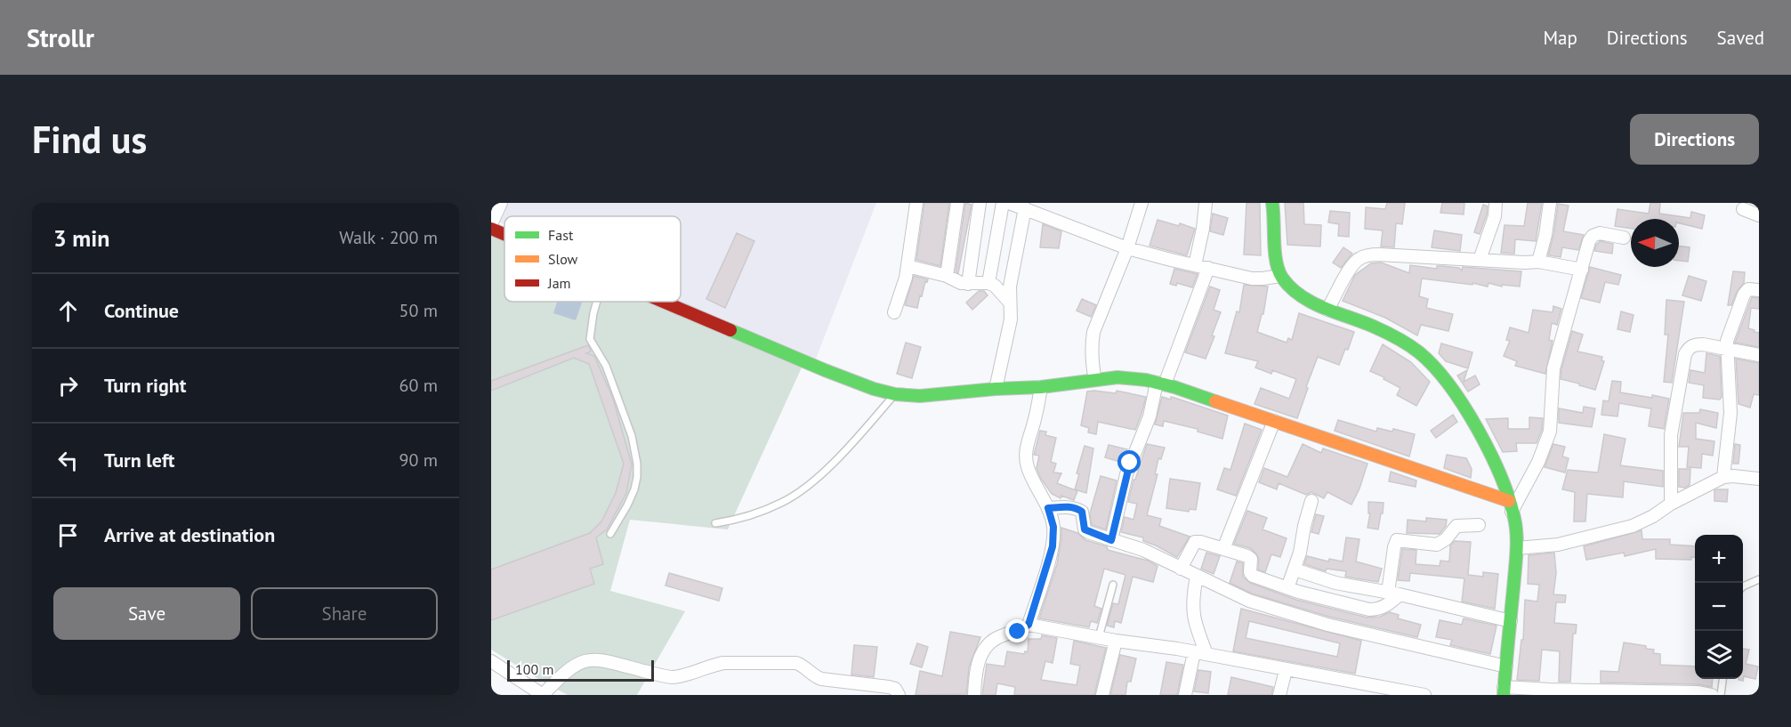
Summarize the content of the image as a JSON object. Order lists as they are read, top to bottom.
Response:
{
  "legend": ["Fast", "Slow", "Jam"],
  "scale_bar": "100 m",
  "north": "left",
  "page": {
    "header": "Strollr",
    "nav": ["Map", "Directions", "Saved"],
    "buttons": [
      "Directions",
      ["Save", "Share"]
    ],
    "title": "Find us",
    "heading": ["3 min", "Walk · 200 m"],
    "list": [
      ["Continue", "50 m"],
      ["Turn right", "60 m"],
      ["Turn left", "90 m"],
      "Arrive at destination"
    ],
    "map_buttons": ["+", "−"],
    "scale": "100 m"
  }
}
